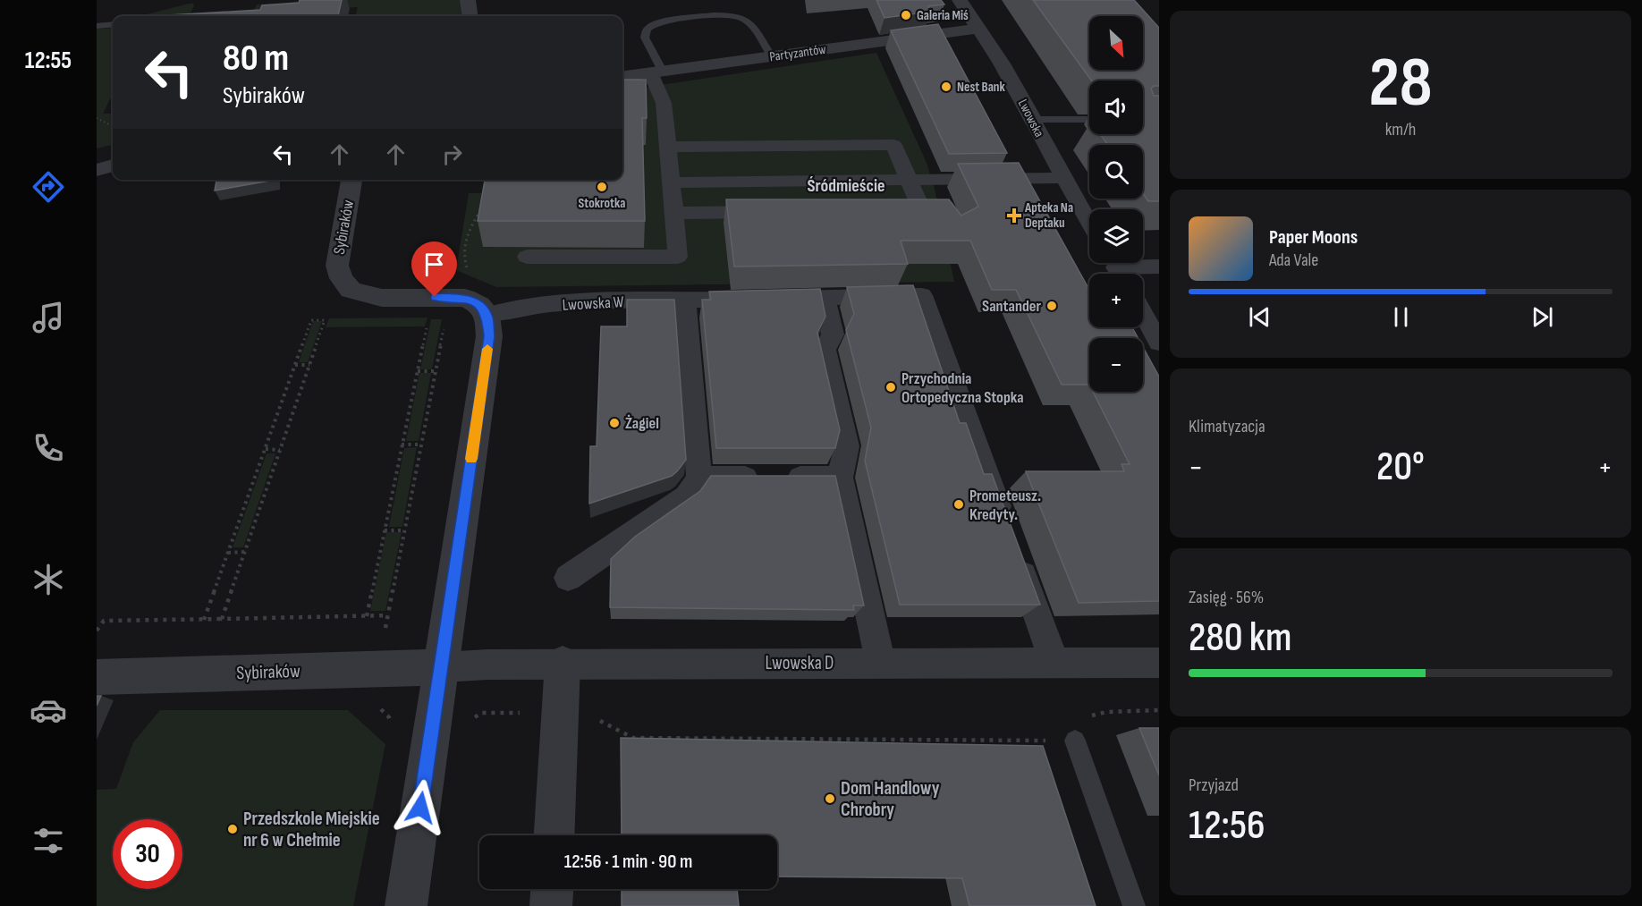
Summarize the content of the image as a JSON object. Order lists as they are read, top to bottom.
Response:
{
  "streets": {
    "street": [
      "Partyzantów",
      "Lwowska",
      "Sybiraków",
      "Lwowska W",
      "Lwowska D"
    ]
  },
  "crossings": [
    ["Partyzantów", "Lwowska"],
    ["Sybiraków", "Lwowska W"],
    ["Sybiraków", "Lwowska D"]
  ],
  "districts": ["Śródmieście"],
  "places": {
    "other": [
      "Galeria Miś",
      "Nest Bank",
      "Stokrotka",
      "Santander",
      "Przychodnia Ortopedyczna Stopka",
      "Żagiel",
      "Prometeusz. Kredyty.",
      "Dom Handlowy Chrobry",
      "Przedszkole Miejskie nr 6 w Chełmie"
    ],
    "health": ["Apteka Na Deptaku"]
  },
  "north": "bottom right",
  "page": {
    "tabs": "12:55",
    "tile": [
      ["28", "km/h"],
      "Klimatyzacja",
      ["Zasięg · 56%", "280 km"],
      ["Przyjazd", "12:56"]
    ],
    "map_buttons": ["+", "−"],
    "turn": ["80 m", "Sybiraków"],
    "song": ["Paper Moons", "Ada Vale"],
    "heat": ["−", "20°", "+"],
    "limit": "30",
    "trip": "12:56 · 1 min · 90 m"
  }
}
